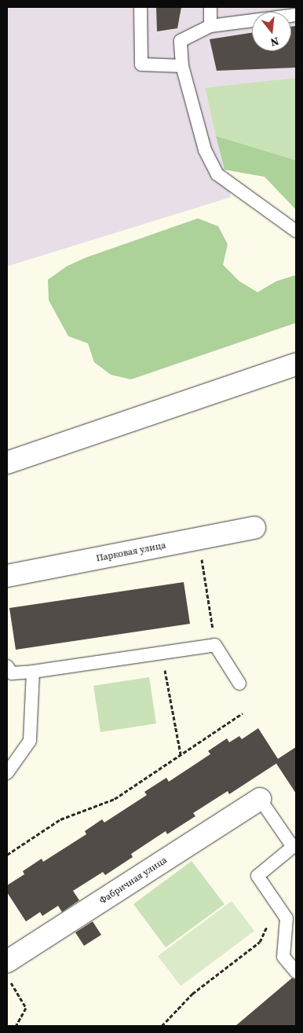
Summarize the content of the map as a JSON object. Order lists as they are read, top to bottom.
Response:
{
  "streets": {
    "street": ["Парковая улица", "Фабричная улица"]
  },
  "north": "bottom"
}
